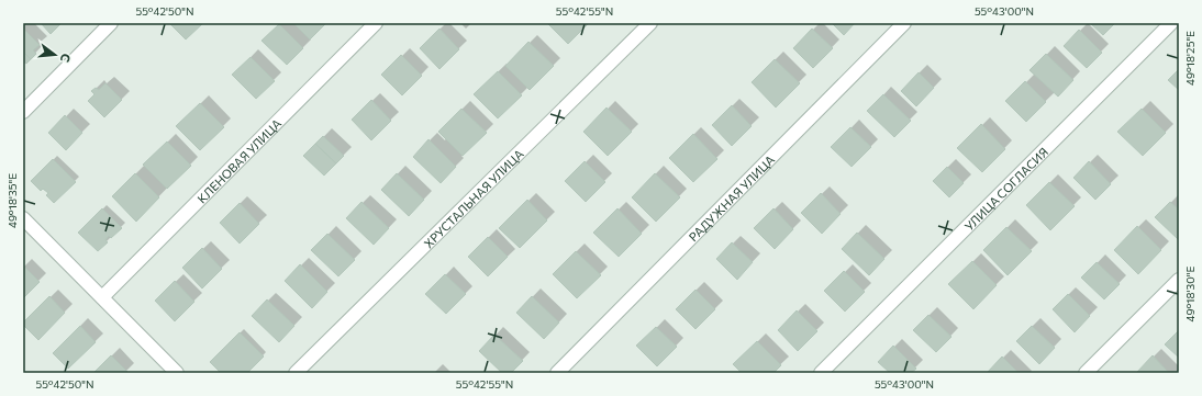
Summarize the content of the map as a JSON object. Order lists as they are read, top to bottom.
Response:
{
  "streets": {
    "street": [
      "КЛЕНОВАЯ УЛИЦА",
      "УЛИЦА СОГЛАСИЯ",
      "ХРУСТАЛЬНАЯ УЛИЦА",
      "РАДУЖНАЯ УЛИЦА"
    ]
  },
  "north": "right",
  "coordinates": [
    "55°42'50\"N",
    "55°42'55\"N",
    "55°43'00\"N",
    "49°18'25\"E",
    "49°18'35\"E",
    "49°18'30\"E"
  ]
}
